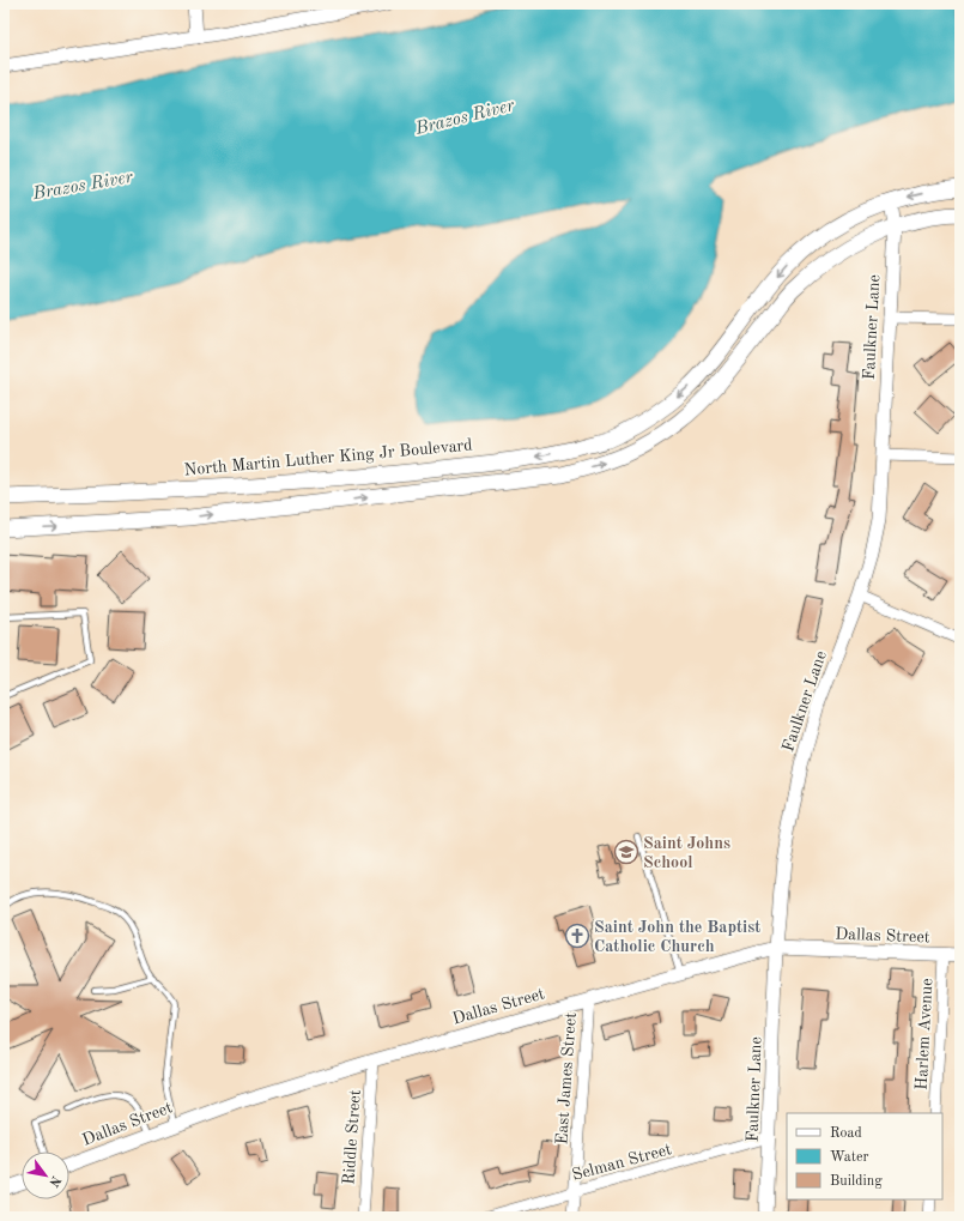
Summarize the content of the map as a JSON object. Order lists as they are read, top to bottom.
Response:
{
  "streets": {
    "main road": ["North Martin Luther King Jr Boulevard"],
    "street": [
      "Faulkner Lane",
      "Dallas Street",
      "Harlem Avenue",
      "East James Street",
      "Riddle Street",
      "Selman Street"
    ]
  },
  "crossings": [
    ["Faulkner Lane", "North Martin Luther King Jr Boulevard"],
    ["Faulkner Lane", "Dallas Street"],
    ["Faulkner Lane", "Selman Street"],
    ["Dallas Street", "Harlem Avenue"],
    ["Dallas Street", "East James Street"],
    ["Dallas Street", "Riddle Street"],
    ["East James Street", "Selman Street"]
  ],
  "water": ["Brazos River"],
  "places": {
    "school or university": ["Saint Johns School"],
    "church": ["Saint John the Baptist Catholic Church"]
  },
  "legend": ["Road", "Water", "Building"],
  "north": "bottom right"
}
